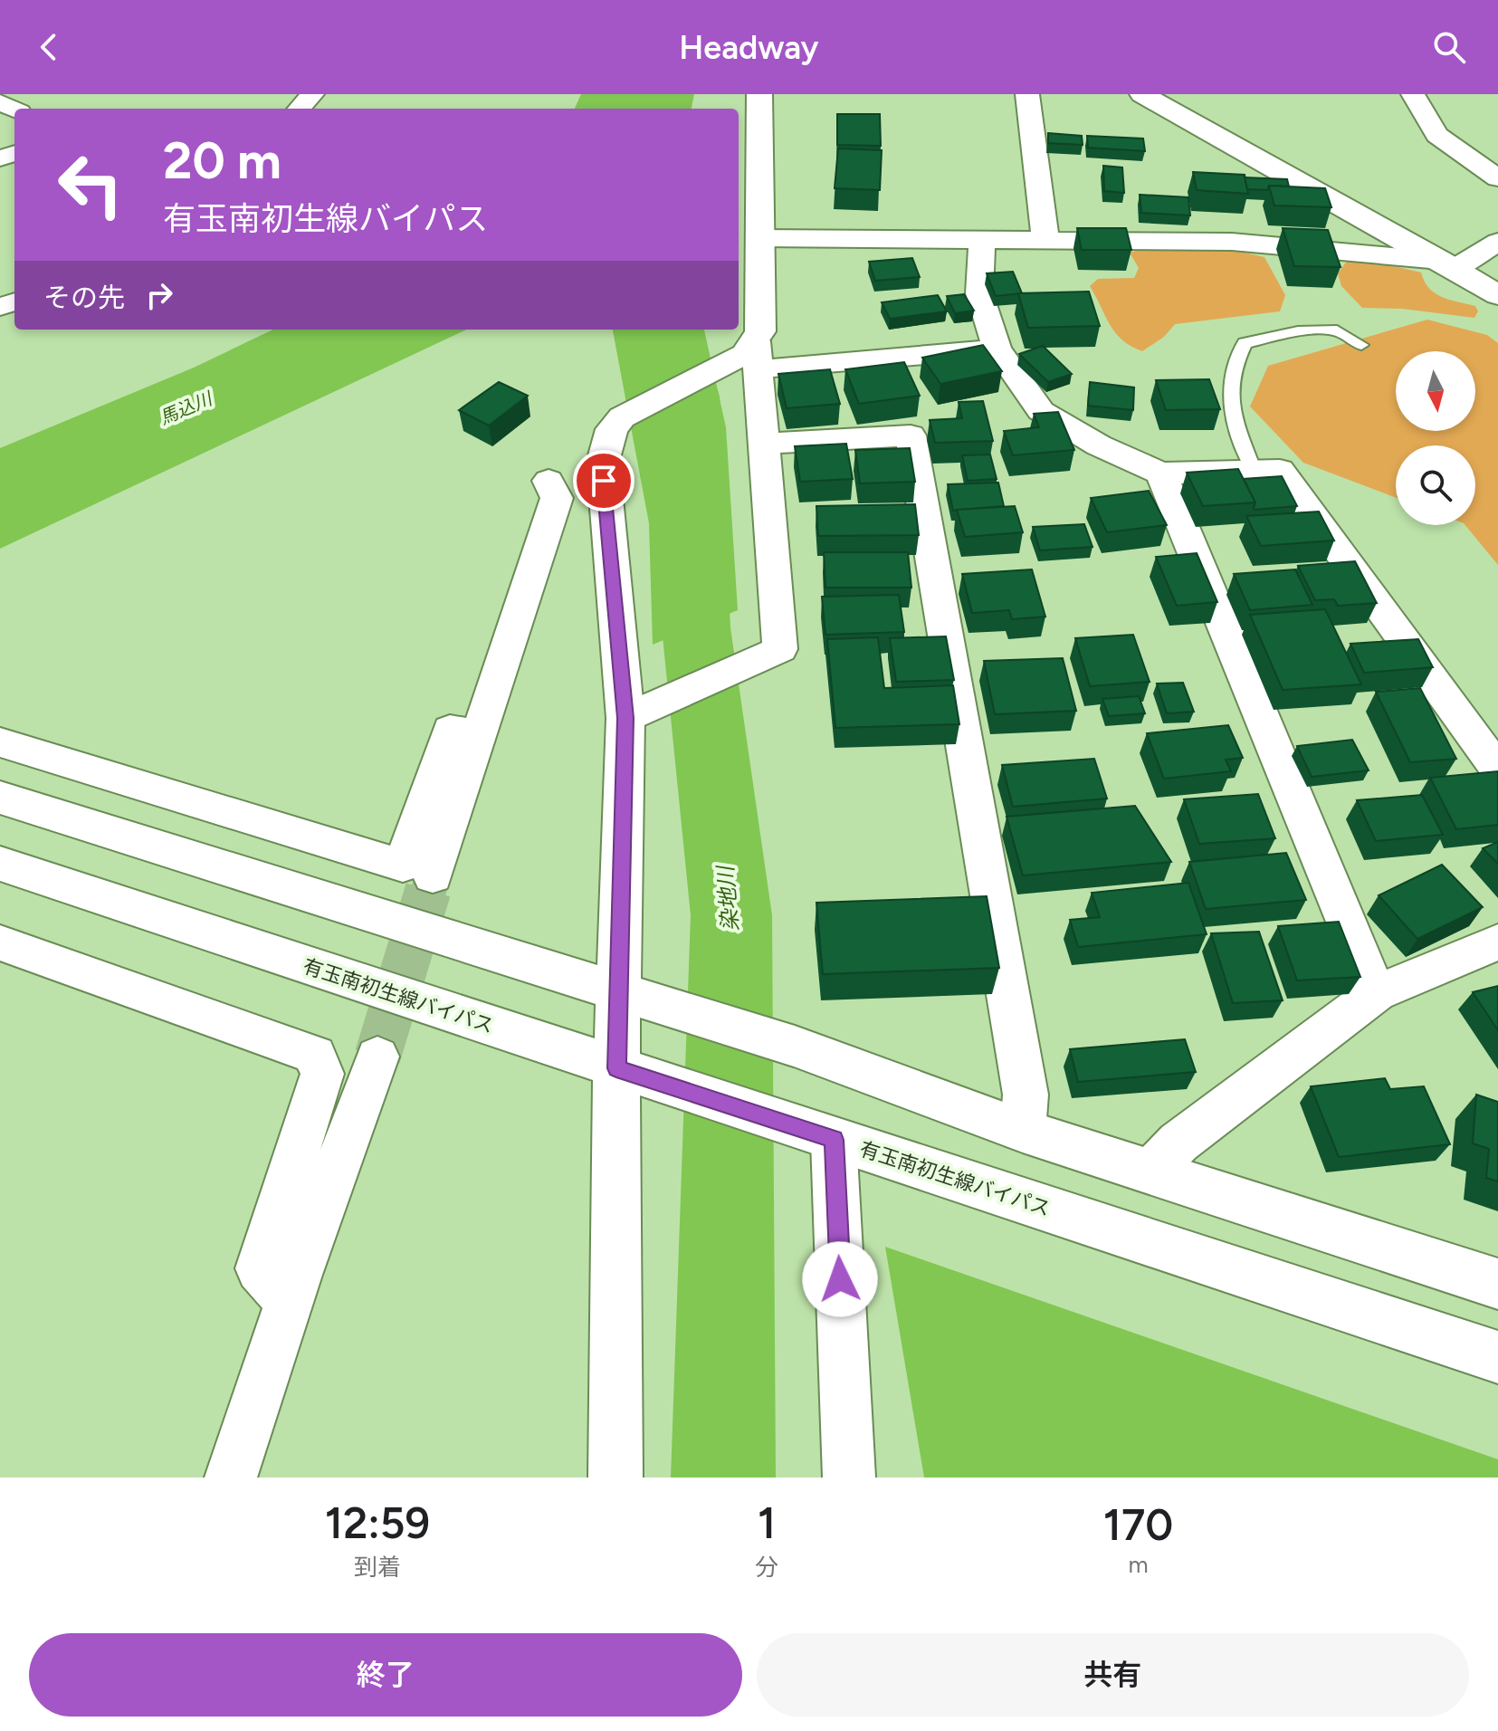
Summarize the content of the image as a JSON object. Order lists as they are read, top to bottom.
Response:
{
  "streets": {
    "street": ["有玉南初生線バイパス"]
  },
  "water": ["馬込川", "染地川"],
  "north": "bottom",
  "page": {
    "header": "Headway",
    "turn": ["20 m", "有玉南初生線バイパス"],
    "then": "その先",
    "eta": [
      "12:59",
      "到着",
      "1",
      "分",
      "170",
      "m"
    ],
    "buttons": ["終了", "共有"]
  }
}
